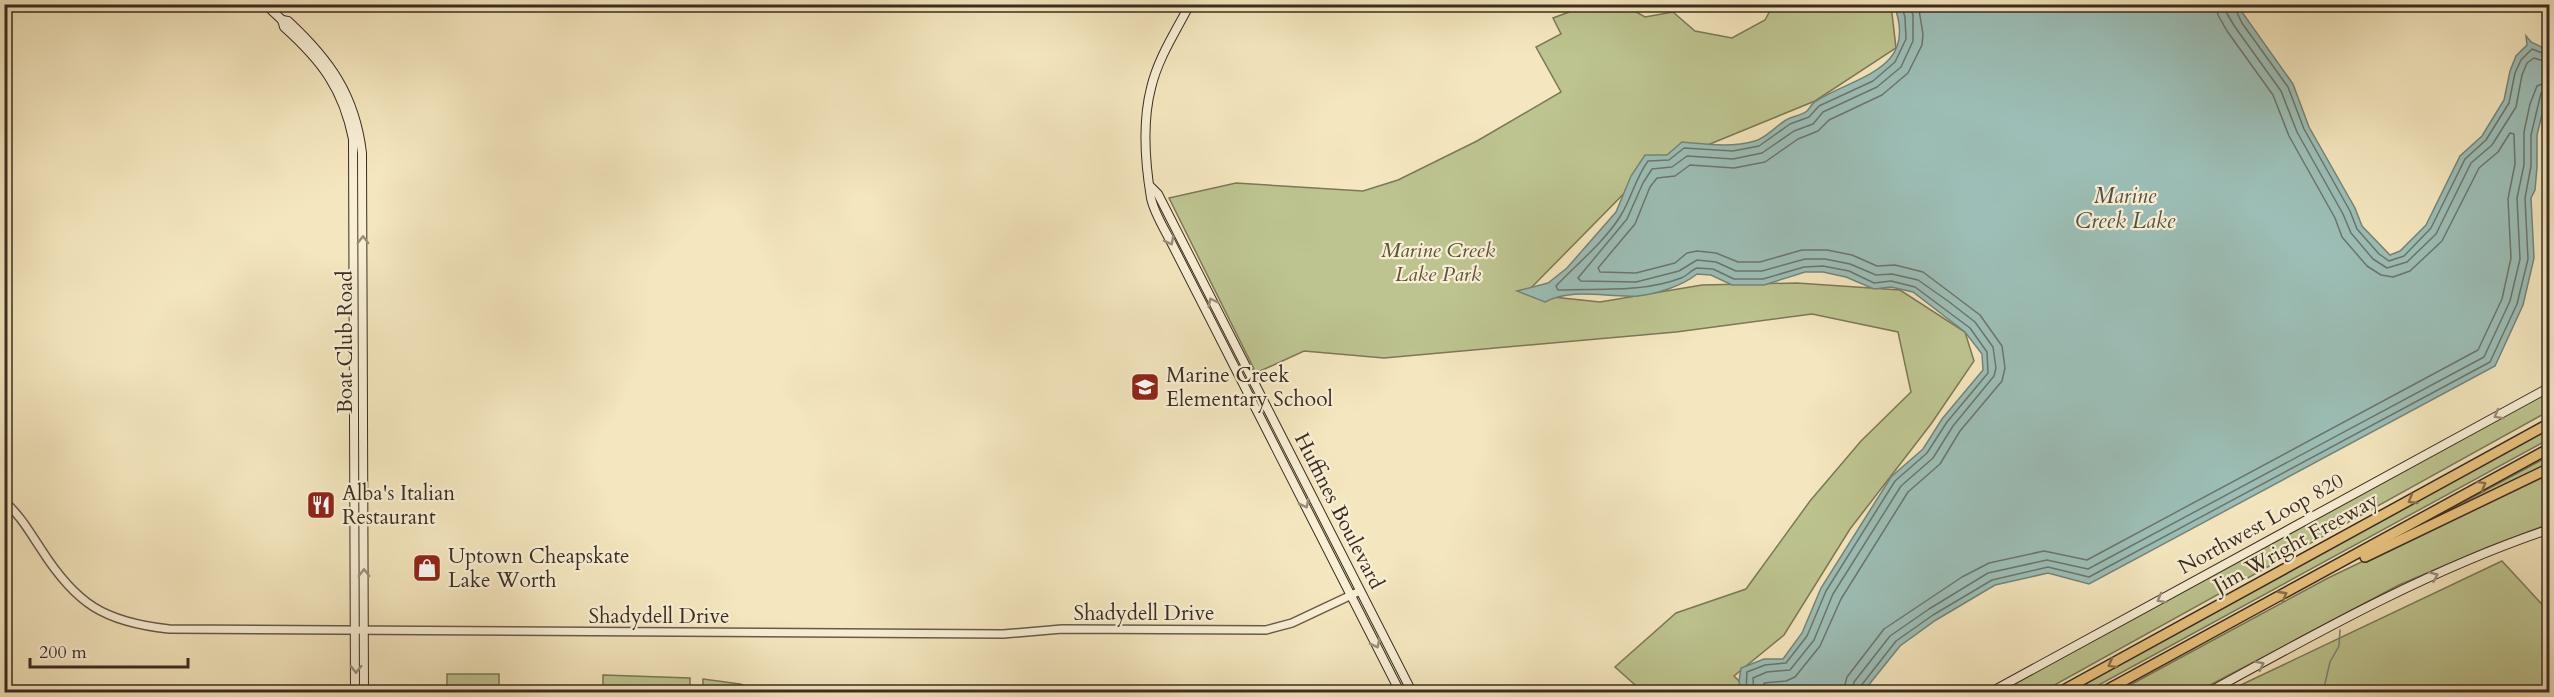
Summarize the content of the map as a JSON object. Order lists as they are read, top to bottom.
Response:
{
  "streets": {
    "highway": ["Jim Wright Freeway"],
    "main road": ["Boat Club Road", "Huffines Boulevard", "Northwest Loop 820"],
    "street": ["Shadydell Drive"]
  },
  "crossings": [
    ["Boat Club Road", "Shadydell Drive"],
    ["Huffines Boulevard", "Shadydell Drive"]
  ],
  "one_way": ["Northwest Loop 820"],
  "water": ["Marine Creek Lake"],
  "parks": ["Marine Creek Lake Park"],
  "places": {
    "school or university": ["Marine Creek Elementary School"],
    "restaurant": ["Alba's Italian Restaurant"],
    "shop": ["Uptown Cheapskate Lake Worth"]
  },
  "scale_bar": "200 m"
}
